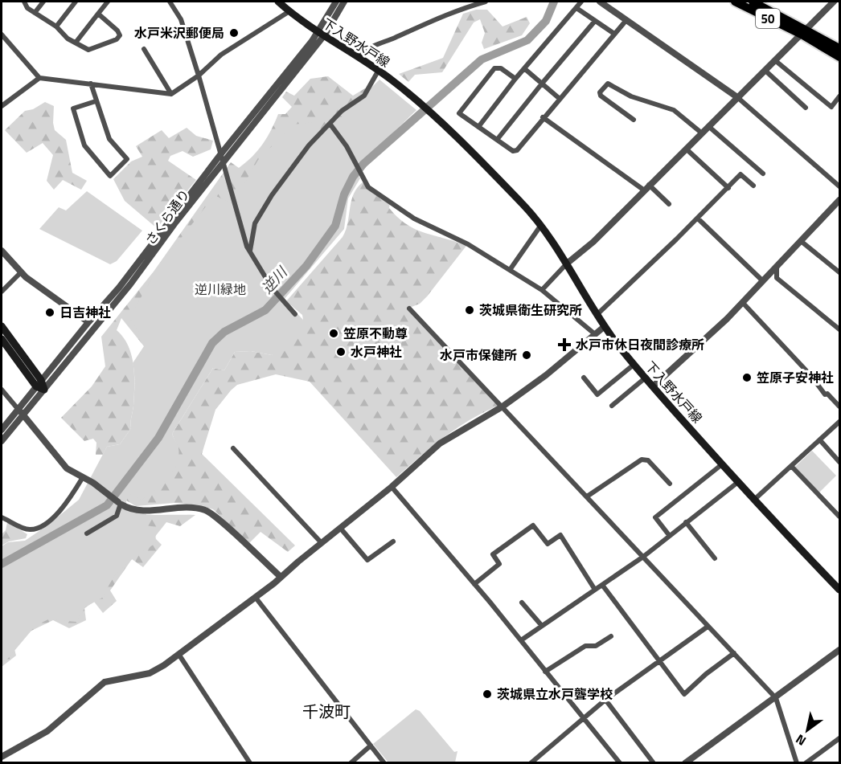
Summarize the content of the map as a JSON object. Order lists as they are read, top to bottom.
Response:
{
  "streets": {
    "highway": ["50"],
    "main road": ["下入野水戸線"],
    "street": ["さくら通り"]
  },
  "crossings": [
    ["下入野水戸線", "さくら通り"]
  ],
  "districts": ["千波町"],
  "water": ["逆川"],
  "parks": ["逆川緑地"],
  "places": {
    "other": [
      "水戸米沢郵便局",
      "茨城県衛生研究所",
      "日吉神社",
      "笠原不動尊",
      "水戸神社",
      "水戸市保健所",
      "笠原子安神社",
      "茨城県立水戸聾学校"
    ],
    "health": ["水戸市休日夜間診療所"]
  },
  "north": "bottom left"
}
